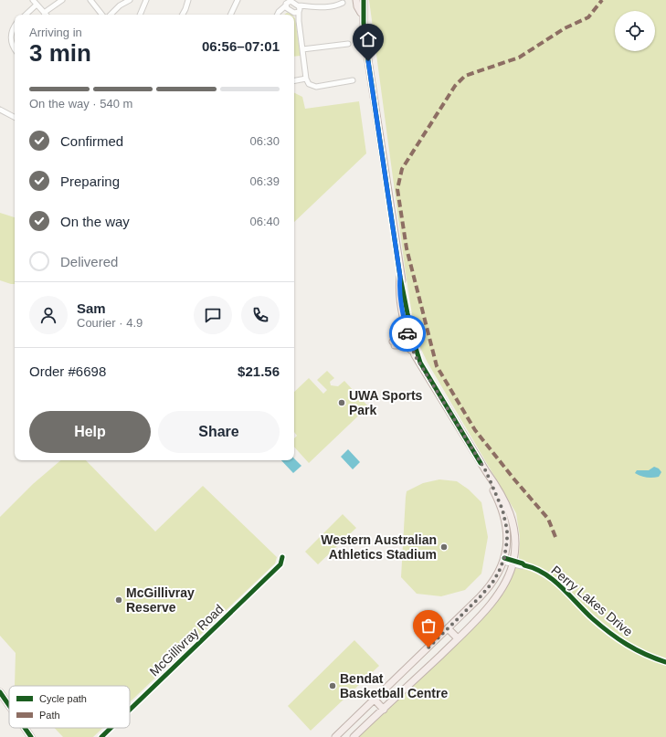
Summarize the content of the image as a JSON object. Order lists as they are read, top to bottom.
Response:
{
  "streets": {
    "street": ["Perry Lakes Drive", "McGillivray Road"]
  },
  "places": [
    "UWA Sports Park",
    "Western Australian Athletics Stadium",
    "McGillivray Reserve",
    "Bendat Basketball Centre"
  ],
  "legend": ["Cycle path", "Path"],
  "page": {
    "heading": ["3 min", "Arriving in", "06:56–07:01"],
    "panel": [
      "Sam",
      "Courier · 4.9",
      "Order #6698",
      "$21.56"
    ],
    "bar": "On the way · 540 m",
    "list": [
      ["Confirmed", "06:30"],
      ["Preparing", "06:39"],
      ["On the way", "06:40"],
      "Delivered"
    ],
    "buttons": ["Help", "Share"]
  }
}
